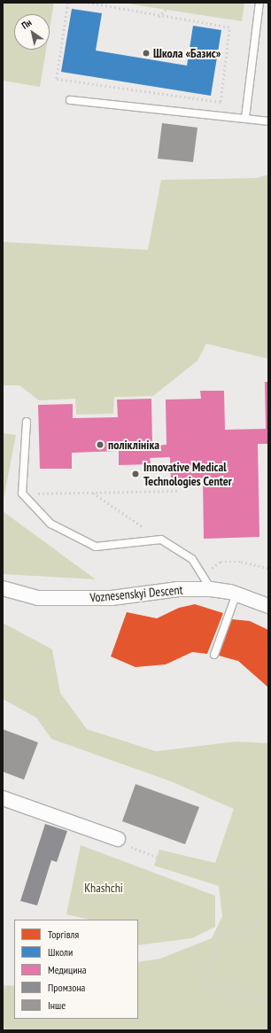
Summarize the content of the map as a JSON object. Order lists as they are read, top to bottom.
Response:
{
  "streets": {
    "street": ["Voznesenskyi Descent"]
  },
  "parks": ["Khashchi"],
  "places": ["Школа «Базис»", "поліклініка", "Innovative Medical Technologies Center"],
  "legend": [
    "Торгівля",
    "Школи",
    "Медицина",
    "Промзона",
    "Інше"
  ],
  "north": "top left"
}
